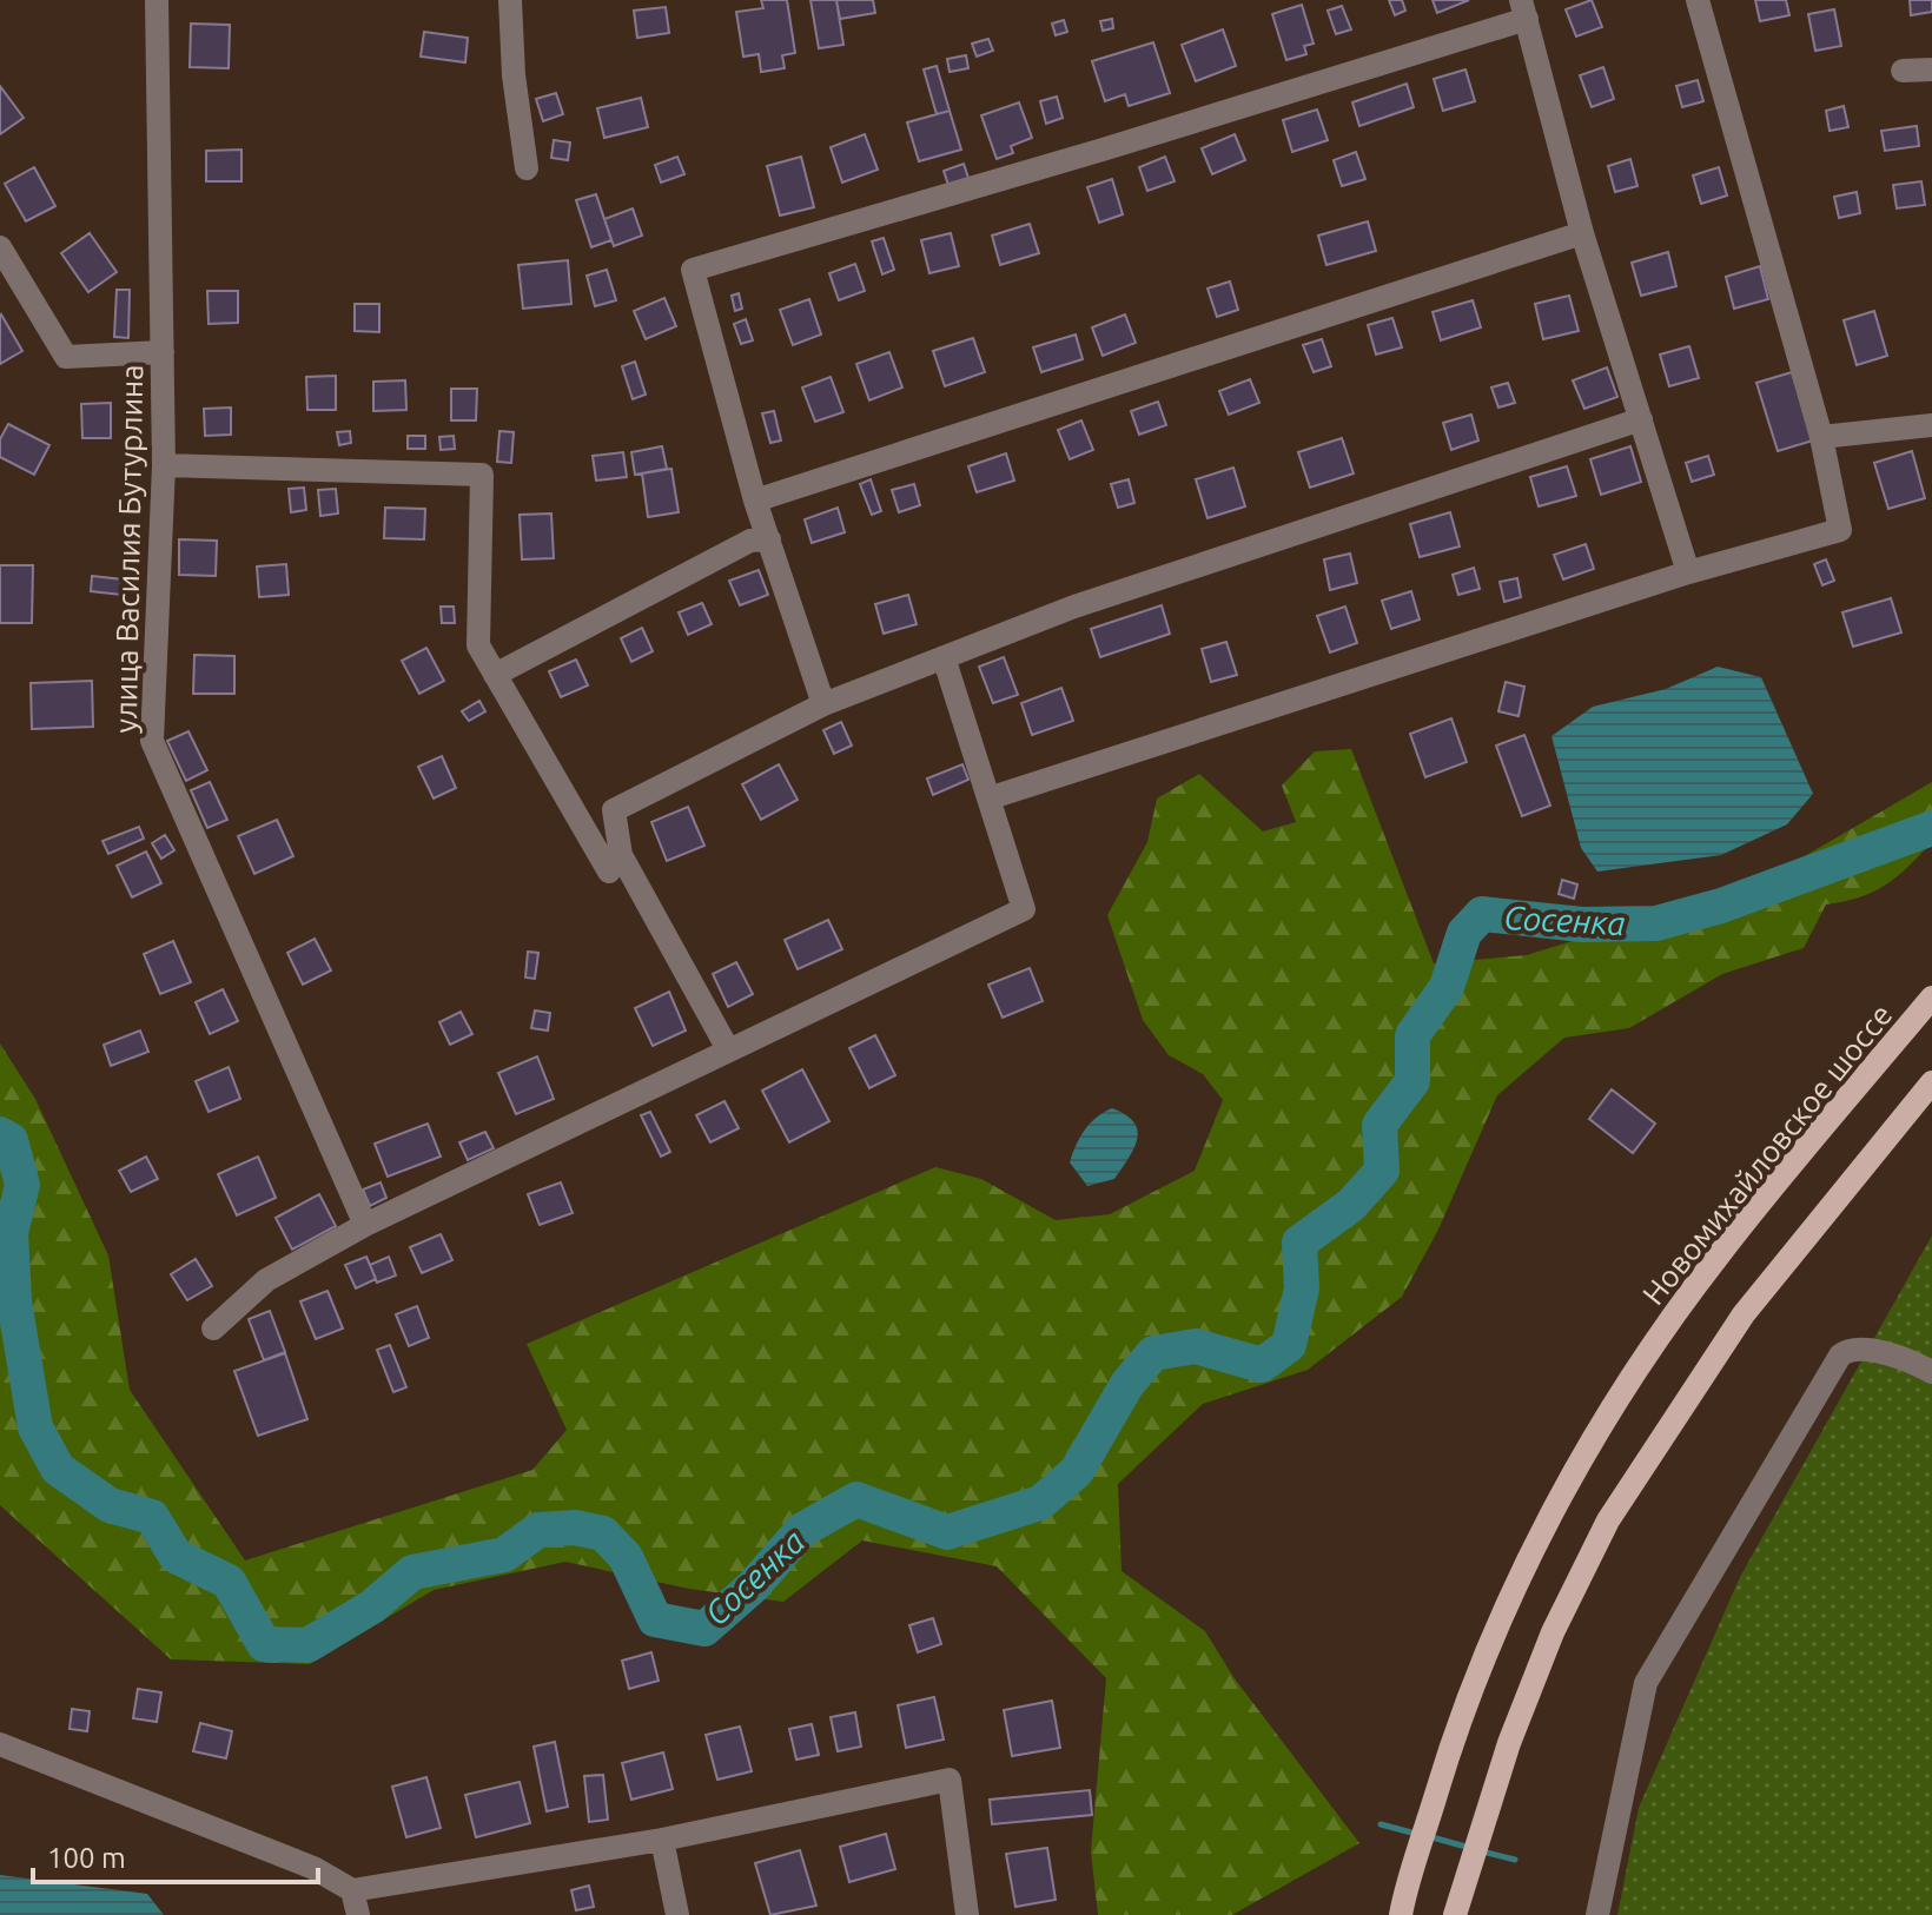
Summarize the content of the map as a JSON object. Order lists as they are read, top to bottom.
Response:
{
  "streets": {
    "main road": ["Новомихайловское шоссе"],
    "street": ["улица Василия Бутурлина"]
  },
  "water": ["Сосенка"],
  "scale_bar": "100 m"
}
